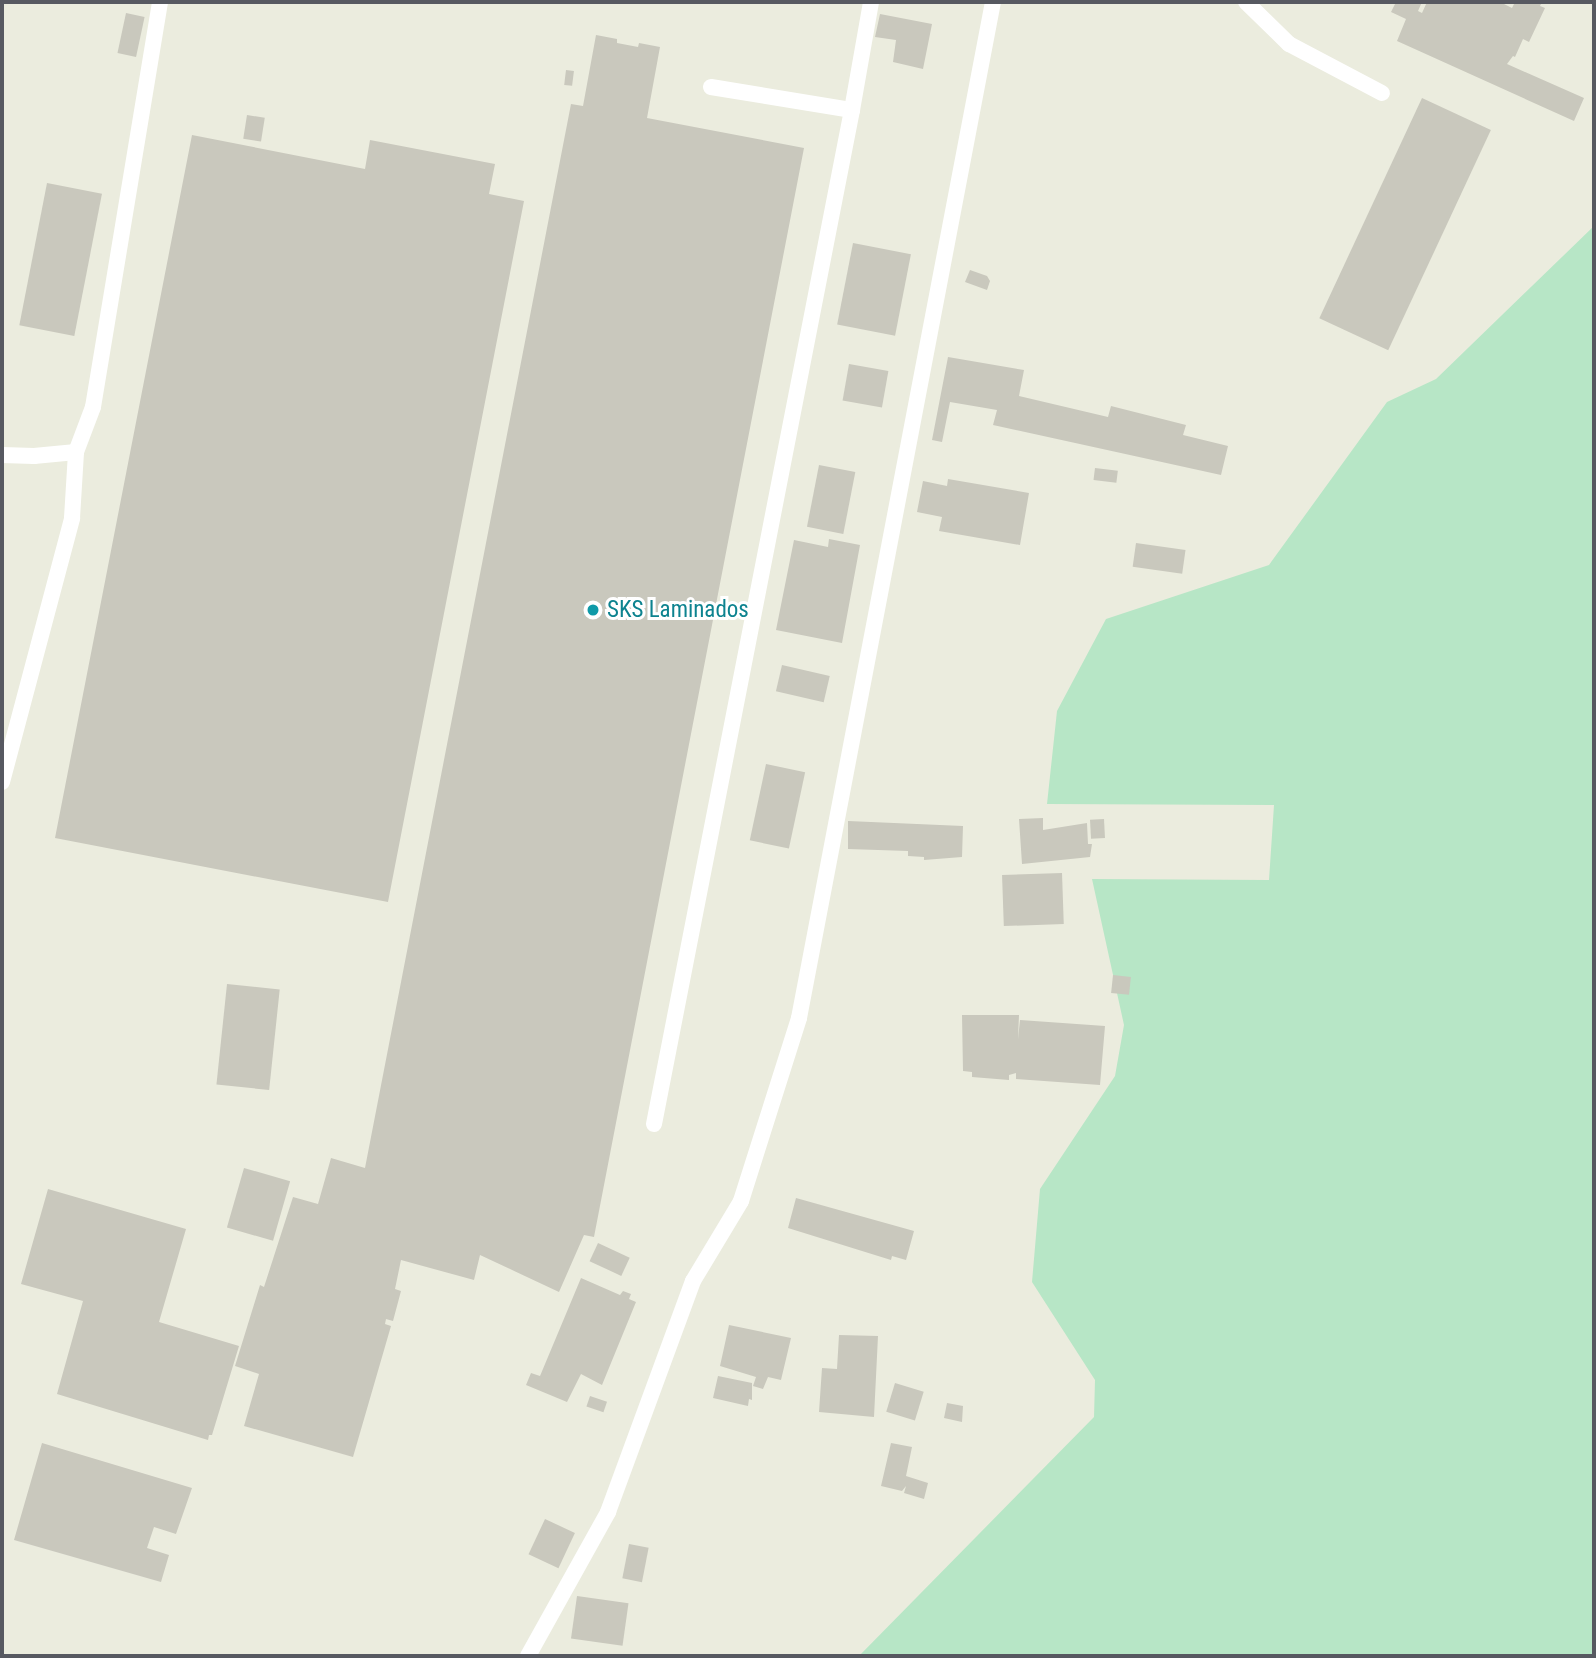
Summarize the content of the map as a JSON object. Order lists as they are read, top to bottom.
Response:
{
  "places": ["SKS Laminados"]
}
